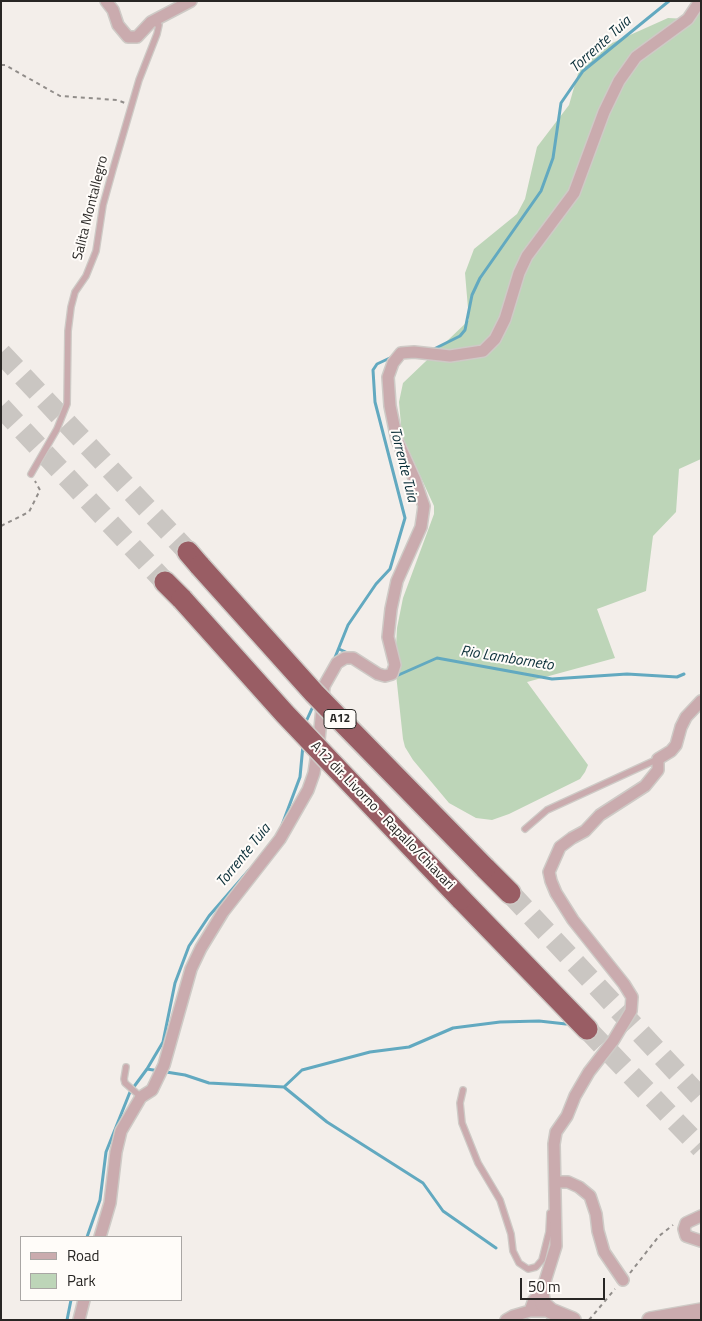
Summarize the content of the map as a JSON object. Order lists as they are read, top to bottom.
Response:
{
  "streets": {
    "highway": ["A12", "A12 dir. Livorno - Rapallo/Chiavari"],
    "lane": ["Salita Montallegro"]
  },
  "water": ["Torrente Tuia", "Rio Lamborneto"],
  "legend": ["Road", "Park"],
  "scale_bar": "50 m"
}
